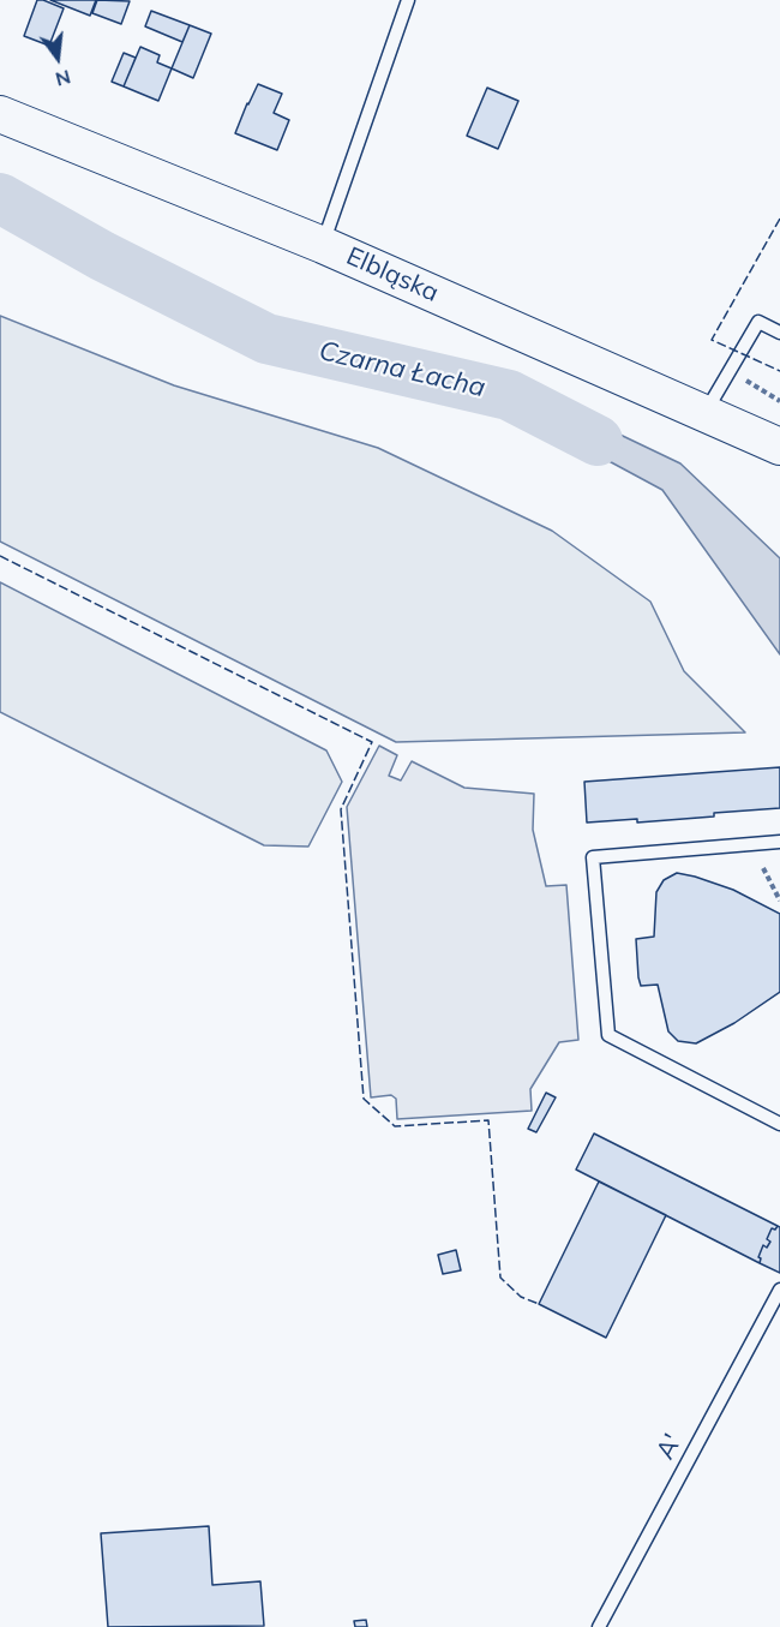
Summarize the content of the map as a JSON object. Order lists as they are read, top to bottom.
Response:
{
  "streets": {
    "main road": ["Elbląska"],
    "lane": ["A'"]
  },
  "water": ["Czarna Łacha"],
  "north": "bottom"
}
